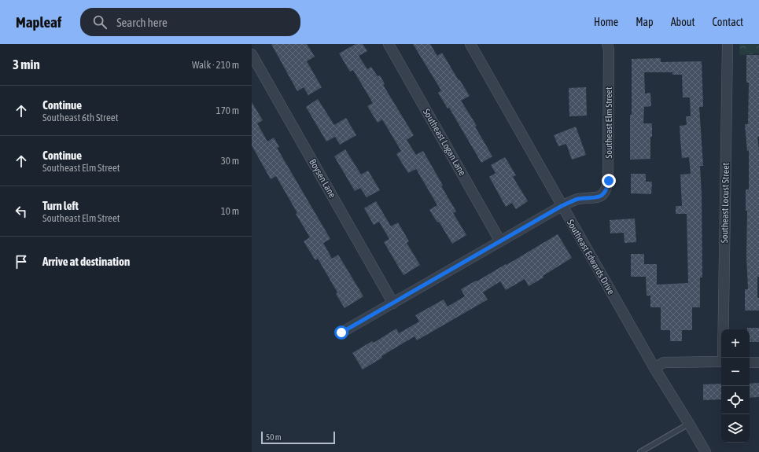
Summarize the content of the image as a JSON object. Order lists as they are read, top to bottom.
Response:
{
  "streets": {
    "street": [
      "Southeast Elm Street",
      "Southeast Logan Lane",
      "Boysen Lane",
      "Southeast Locust Street",
      "Southeast Edwards Drive"
    ]
  },
  "crossings": [
    ["Southeast Elm Street", "Southeast Edwards Drive"]
  ],
  "scale_bar": "50 m",
  "page": {
    "header": "Mapleaf",
    "search": "Search here",
    "nav": [
      "Home",
      "Map",
      "About",
      "Contact"
    ],
    "heading": ["3 min", "Walk · 210 m"],
    "list": [
      ["Continue", "Southeast 6th Street", "170 m"],
      ["Continue", "Southeast Elm Street", "30 m"],
      ["Turn left", "Southeast Elm Street", "10 m"],
      "Arrive at destination"
    ],
    "map_buttons": ["+", "−"],
    "scale": "50 m"
  }
}
